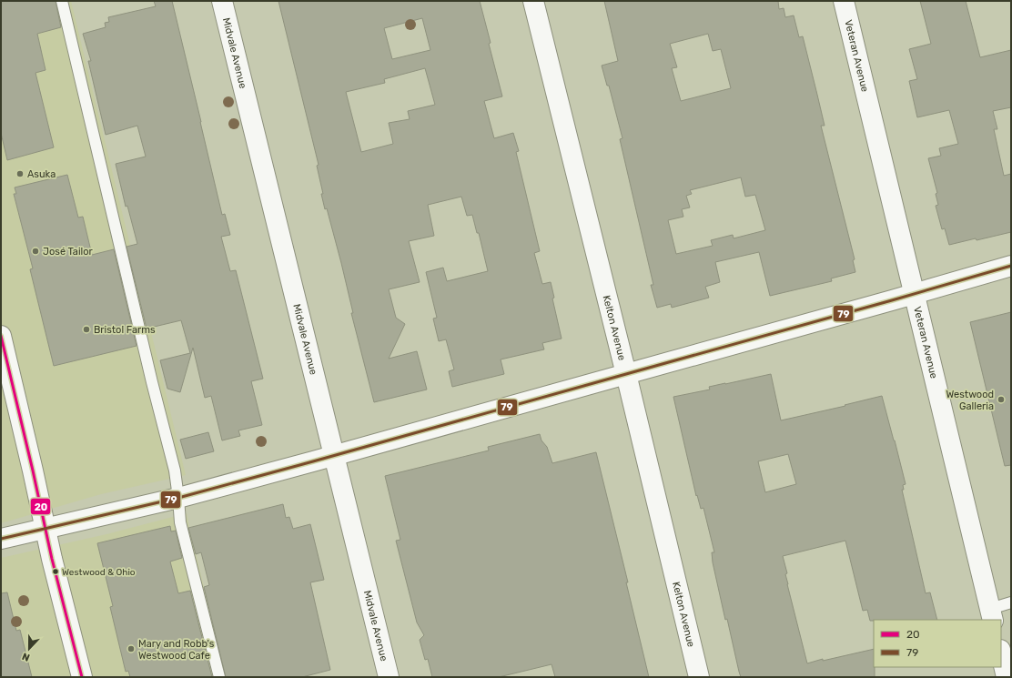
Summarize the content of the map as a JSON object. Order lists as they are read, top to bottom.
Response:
{
  "streets": {
    "street": ["Midvale Avenue", "Veteran Avenue", "Kelton Avenue"]
  },
  "places": [
    "Asuka",
    "José Tailor",
    "Bristol Farms",
    "Westwood Galleria",
    "Westwood & Ohio",
    "Mary and Robb's Westwood Cafe"
  ],
  "lines": ["transit line 79", "transit line 20"],
  "legend": ["20", "79"],
  "north": "bottom"
}
